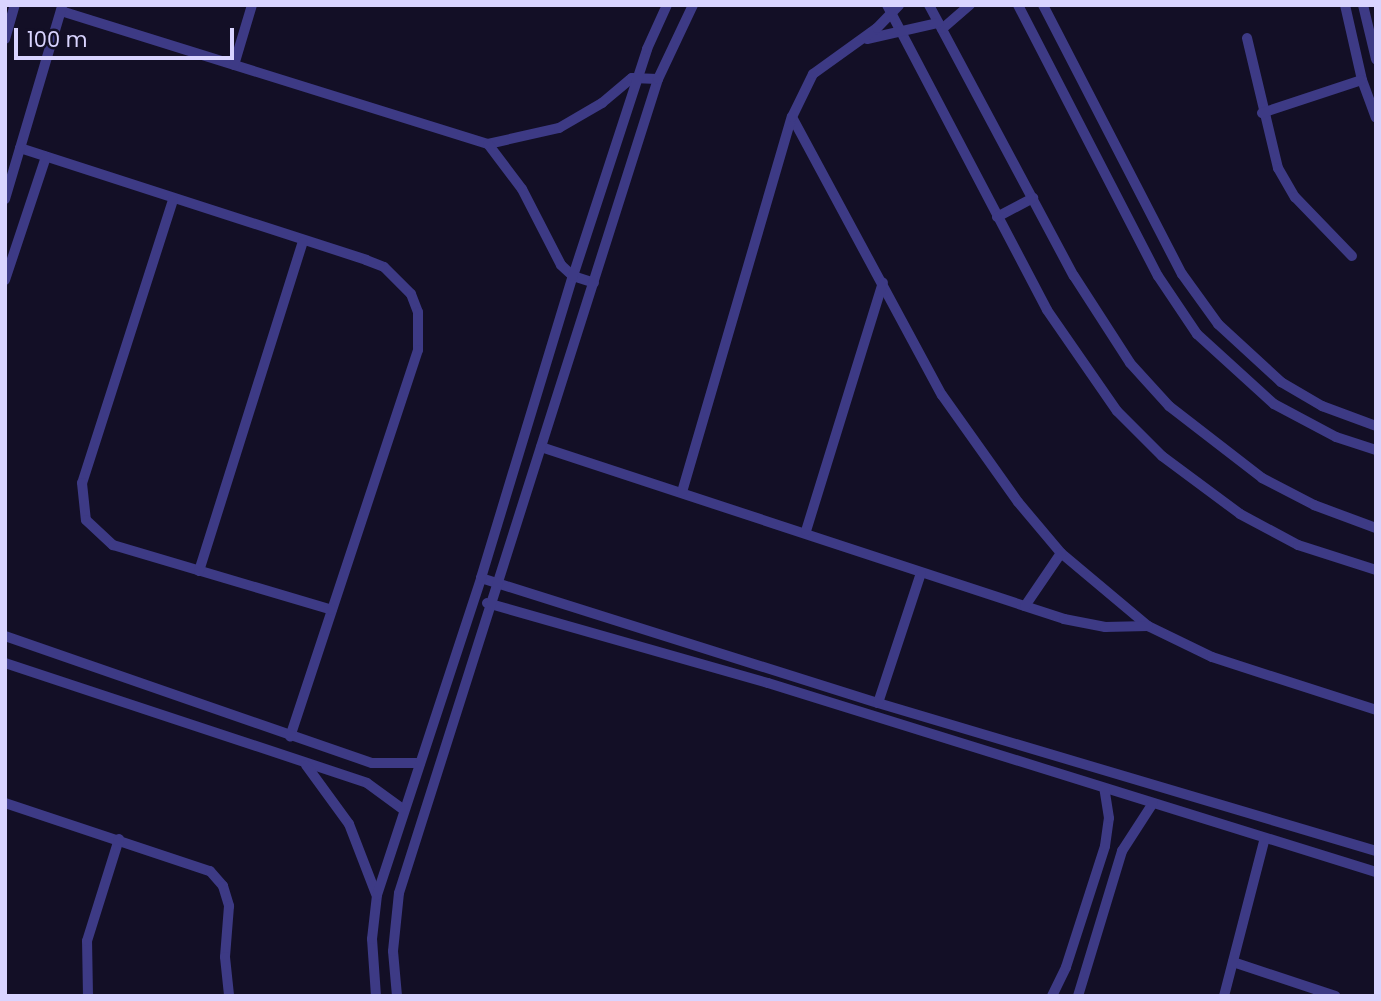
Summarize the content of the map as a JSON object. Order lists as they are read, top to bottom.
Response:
{
  "scale_bar": "100 m"
}
